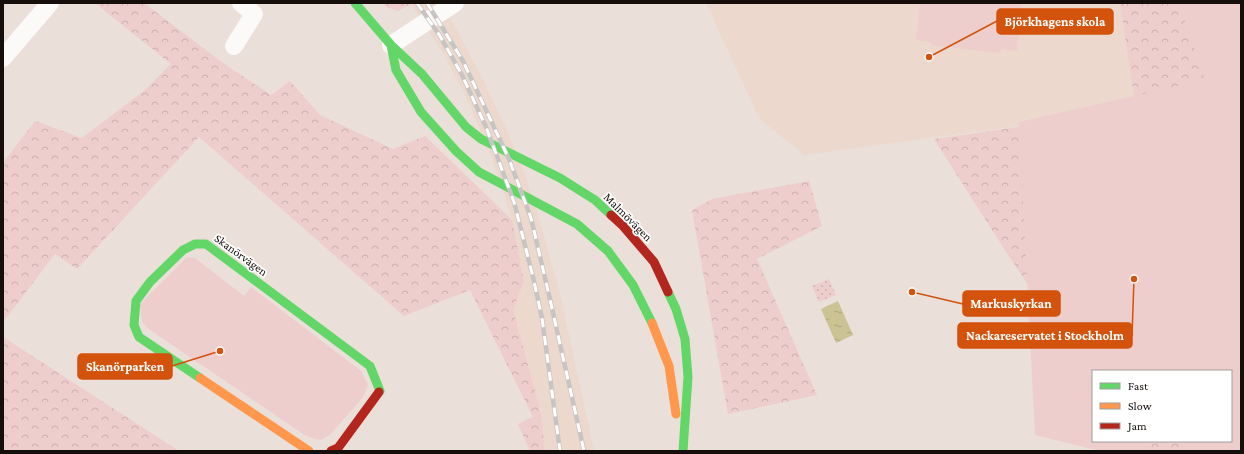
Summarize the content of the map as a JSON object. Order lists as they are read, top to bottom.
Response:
{
  "streets": {
    "street": ["Malmövägen", "Skanörvägen"]
  },
  "places": [
    "Björkhagens skola",
    "Nackareservatet i Stockholm",
    "Markuskyrkan",
    "Skanörparken"
  ],
  "legend": ["Fast", "Slow", "Jam"]
}
